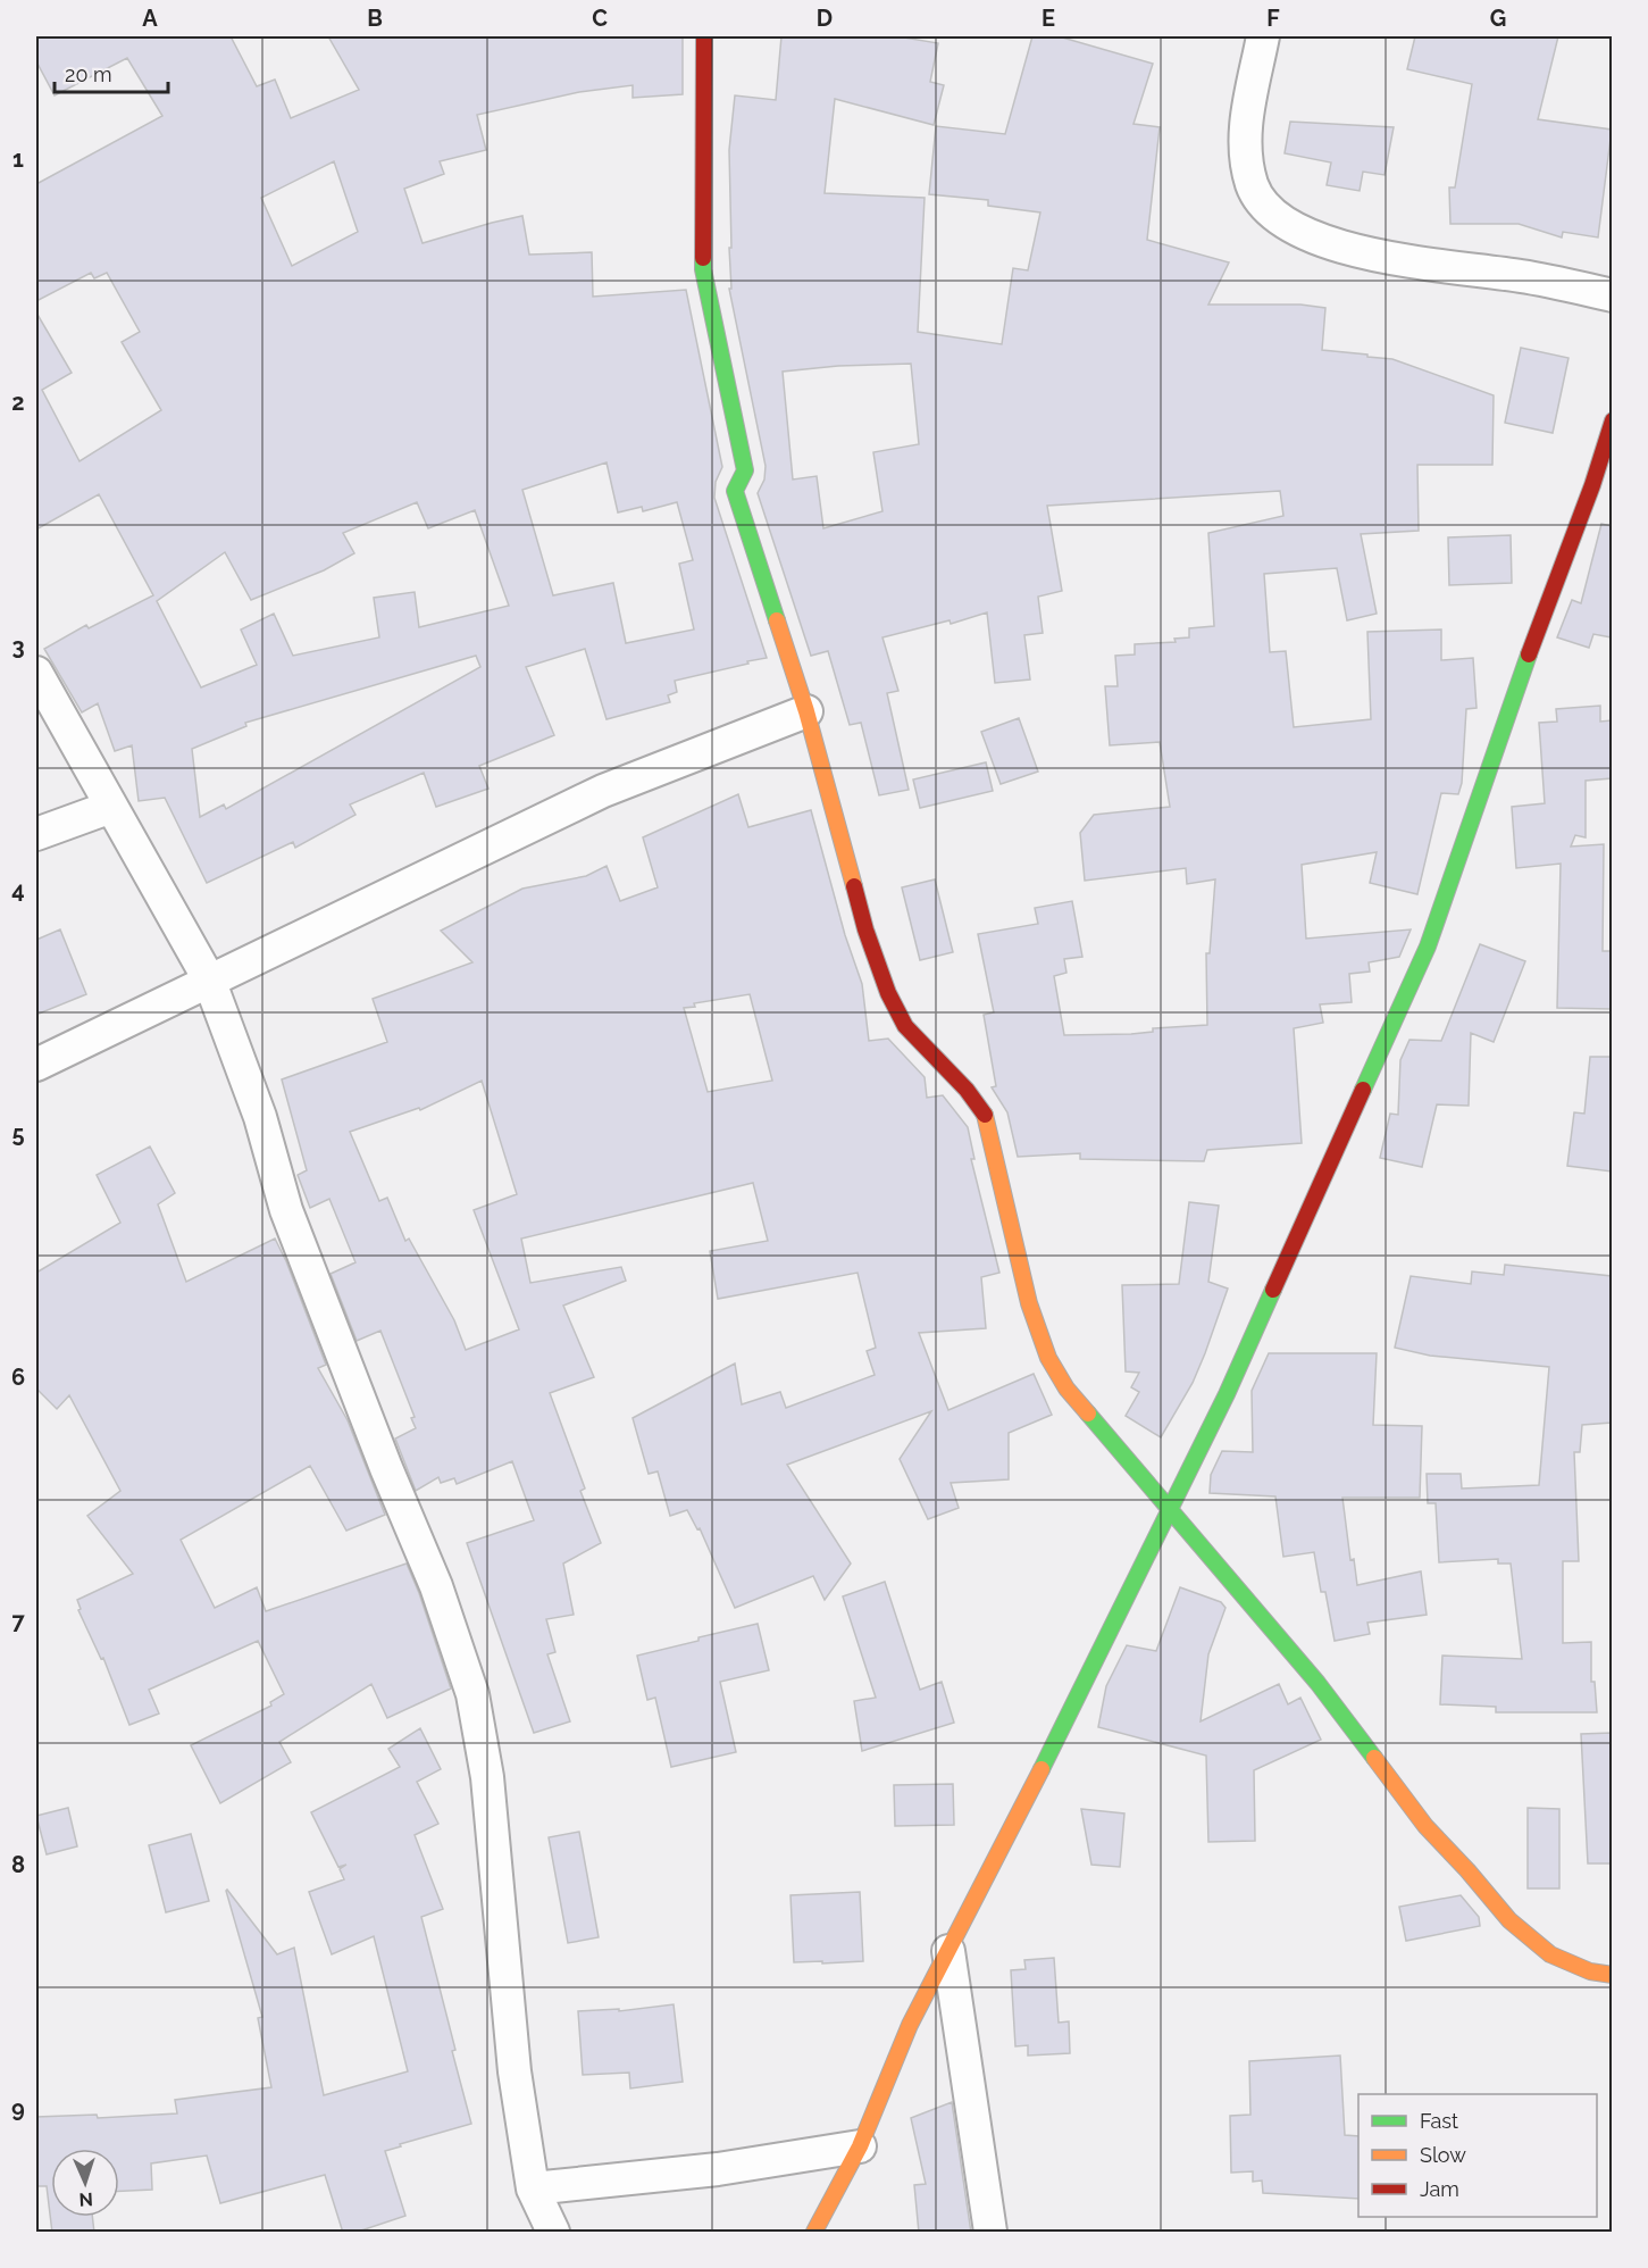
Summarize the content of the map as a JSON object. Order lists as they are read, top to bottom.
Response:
{
  "legend": ["Fast", "Slow", "Jam"],
  "scale_bar": "20 m",
  "north": "bottom",
  "grid": {
    "columns": [
      "A",
      "B",
      "C",
      "D",
      "E",
      "F",
      "G"
    ],
    "rows": [
      "1",
      "2",
      "3",
      "4",
      "5",
      "6",
      "7",
      "8",
      "9"
    ]
  }
}
